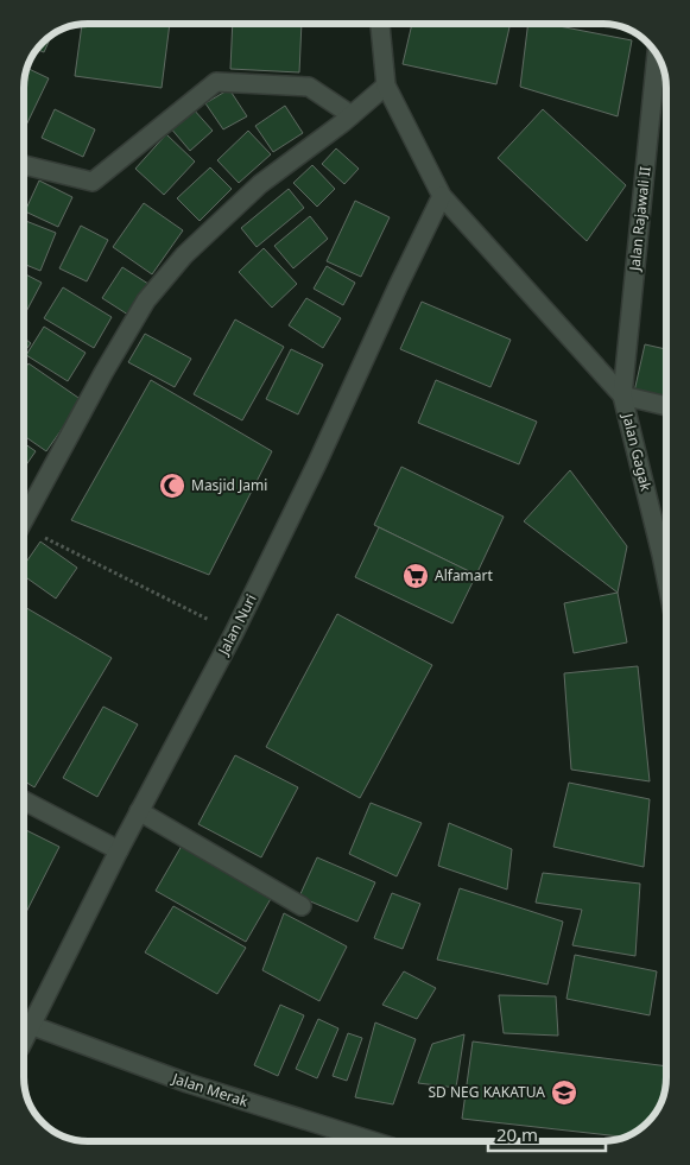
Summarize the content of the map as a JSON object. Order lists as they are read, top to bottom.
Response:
{
  "streets": {
    "street": [
      "Jalan Rajawali II",
      "Jalan Gagak",
      "Jalan Nuri",
      "Jalan Merak"
    ]
  },
  "crossings": [
    ["Jalan Rajawali II", "Jalan Gagak"],
    ["Jalan Nuri", "Jalan Merak"]
  ],
  "places": {
    "mosque": ["Masjid Jami"],
    "supermarket": ["Alfamart"],
    "school or university": ["SD NEG KAKATUA"]
  },
  "scale_bar": "20 m"
}
